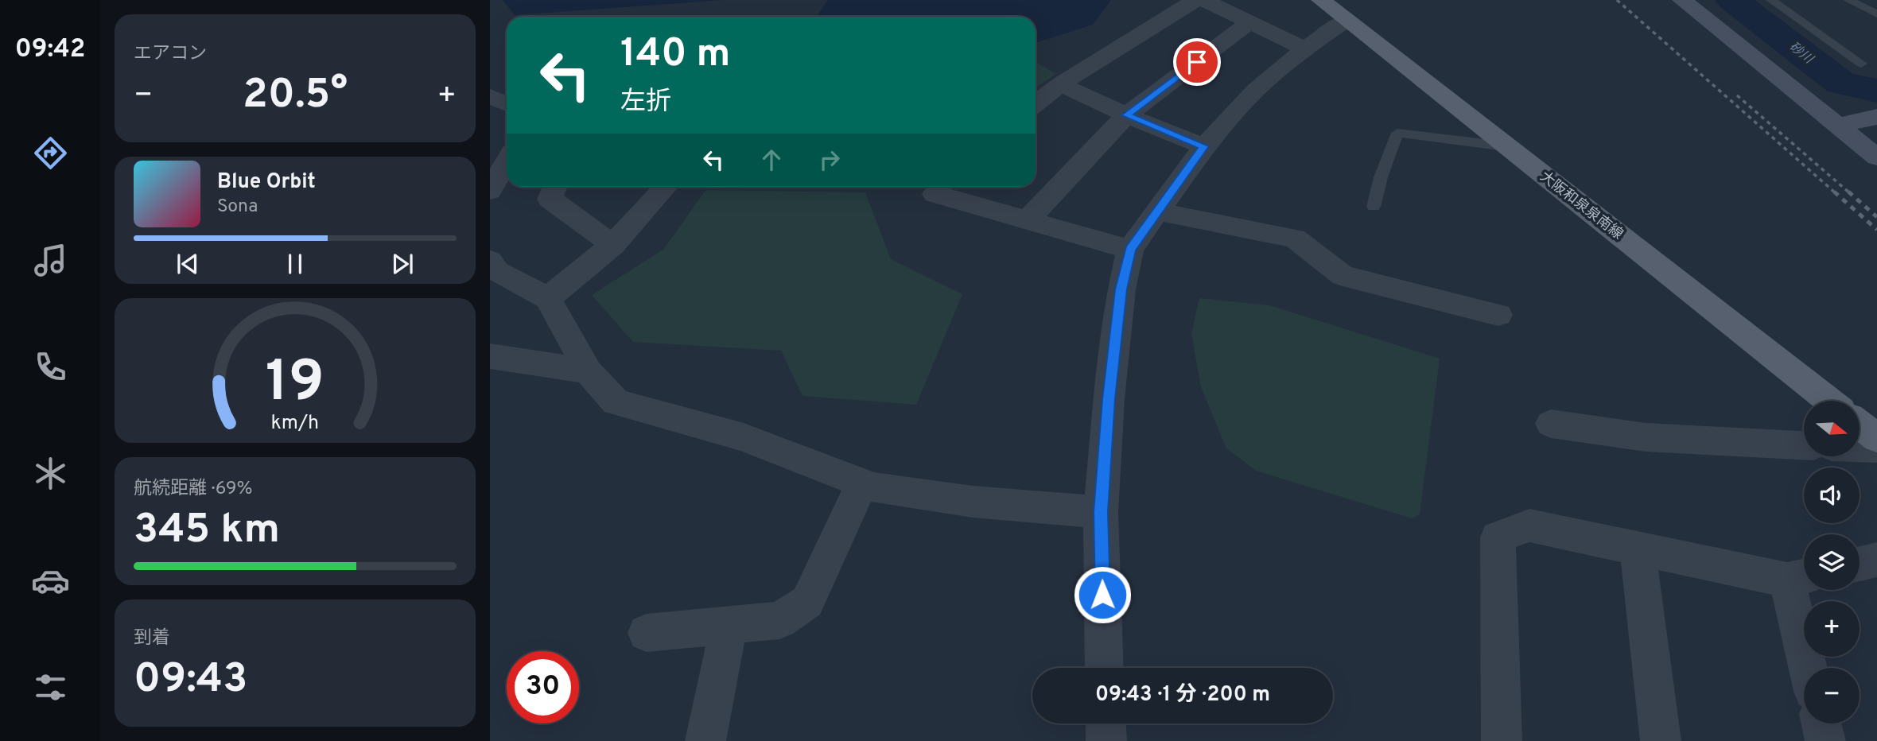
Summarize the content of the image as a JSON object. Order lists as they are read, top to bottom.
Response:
{
  "streets": {
    "main road": ["大阪和泉泉南線"]
  },
  "water": ["砂川"],
  "north": "right",
  "page": {
    "tabs": "09:42",
    "tile": [
      "エアコン",
      ["航続距離 · 69%", "345 km"],
      ["到着", "09:43"]
    ],
    "turn": ["140 m", "左折"],
    "heat": ["−", "20.5°", "+"],
    "song": ["Blue Orbit", "Sona"],
    "map_buttons": ["+", "−"],
    "limit": "30",
    "trip": "09:43 · 1 分 · 200 m",
    "gauge": ["19", "km/h"]
  }
}
